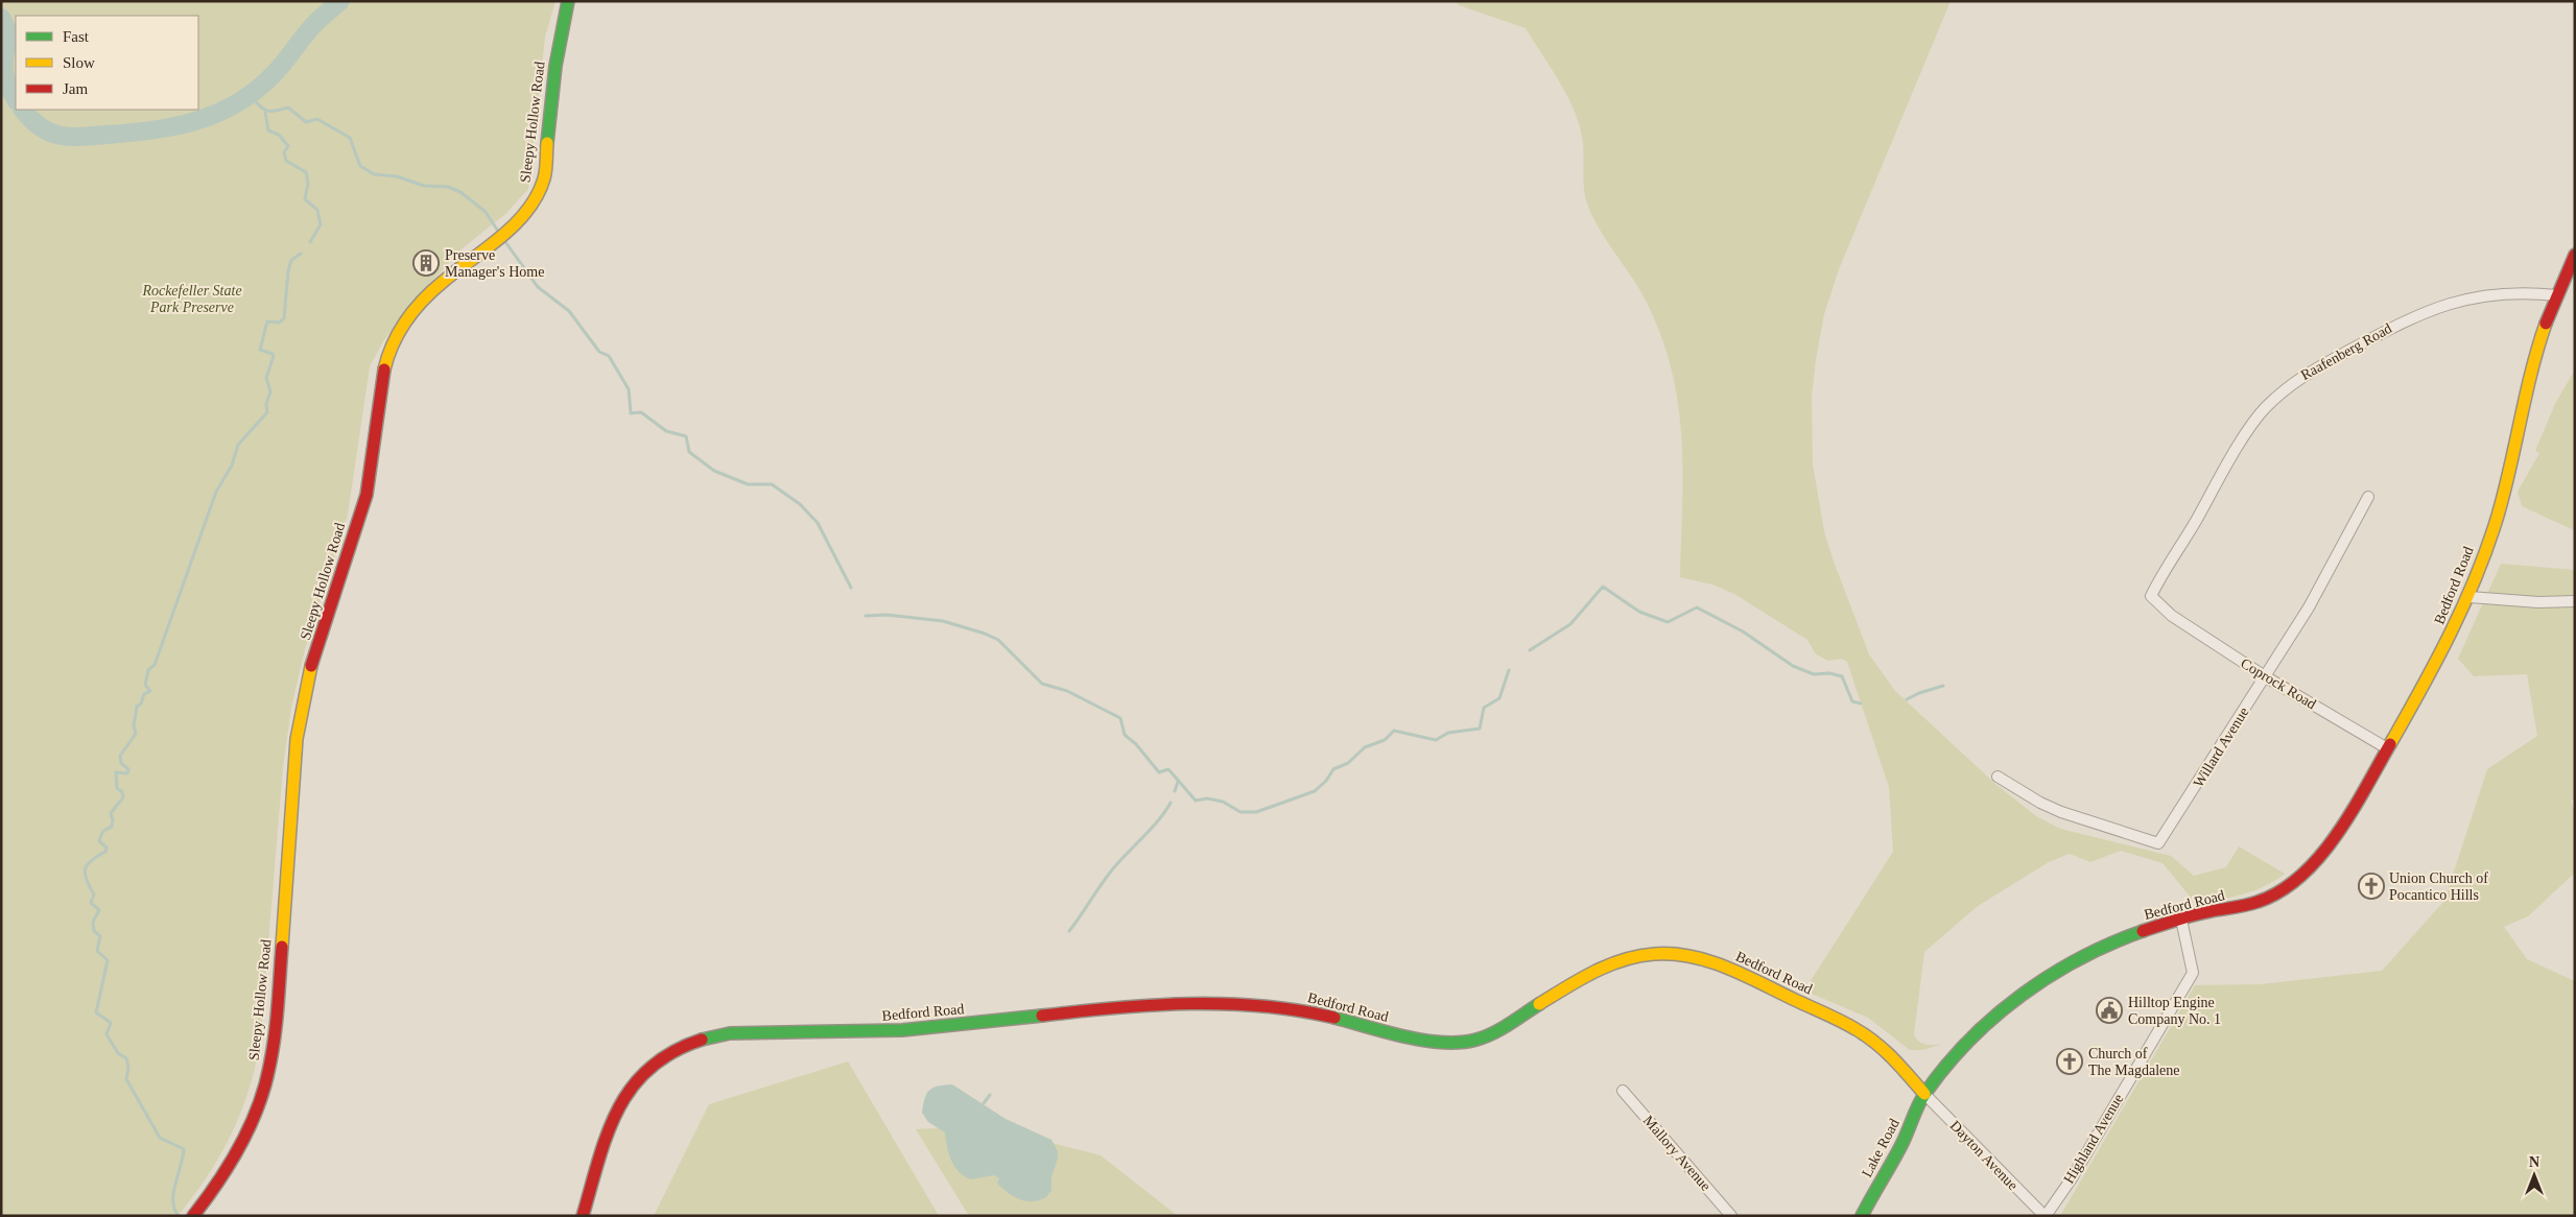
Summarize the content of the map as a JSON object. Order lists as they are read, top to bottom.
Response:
{
  "streets": {
    "main road": ["Sleepy Hollow Road", "Bedford Road", "Lake Road"],
    "street": [
      "Raafenberg Road",
      "Coprock Road",
      "Willard Avenue",
      "Highland Avenue",
      "Mallory Avenue",
      "Dayton Avenue"
    ]
  },
  "crossings": [
    ["Raafenberg Road", "Bedford Road"],
    ["Raafenberg Road", "Coprock Road"],
    ["Bedford Road", "Coprock Road"],
    ["Bedford Road", "Highland Avenue"],
    ["Bedford Road", "Lake Road"],
    ["Bedford Road", "Dayton Avenue"],
    ["Coprock Road", "Willard Avenue"],
    ["Highland Avenue", "Dayton Avenue"],
    ["Lake Road", "Dayton Avenue"]
  ],
  "parks": ["Rockefeller State Park Preserve"],
  "places": {
    "building": ["Preserve Manager's Home"],
    "church": ["Union Church of Pocantico Hills", "Church of The Magdalene"],
    "public building": ["Hilltop Engine Company No. 1"]
  },
  "legend": ["Fast", "Slow", "Jam"],
  "north": "top"
}
